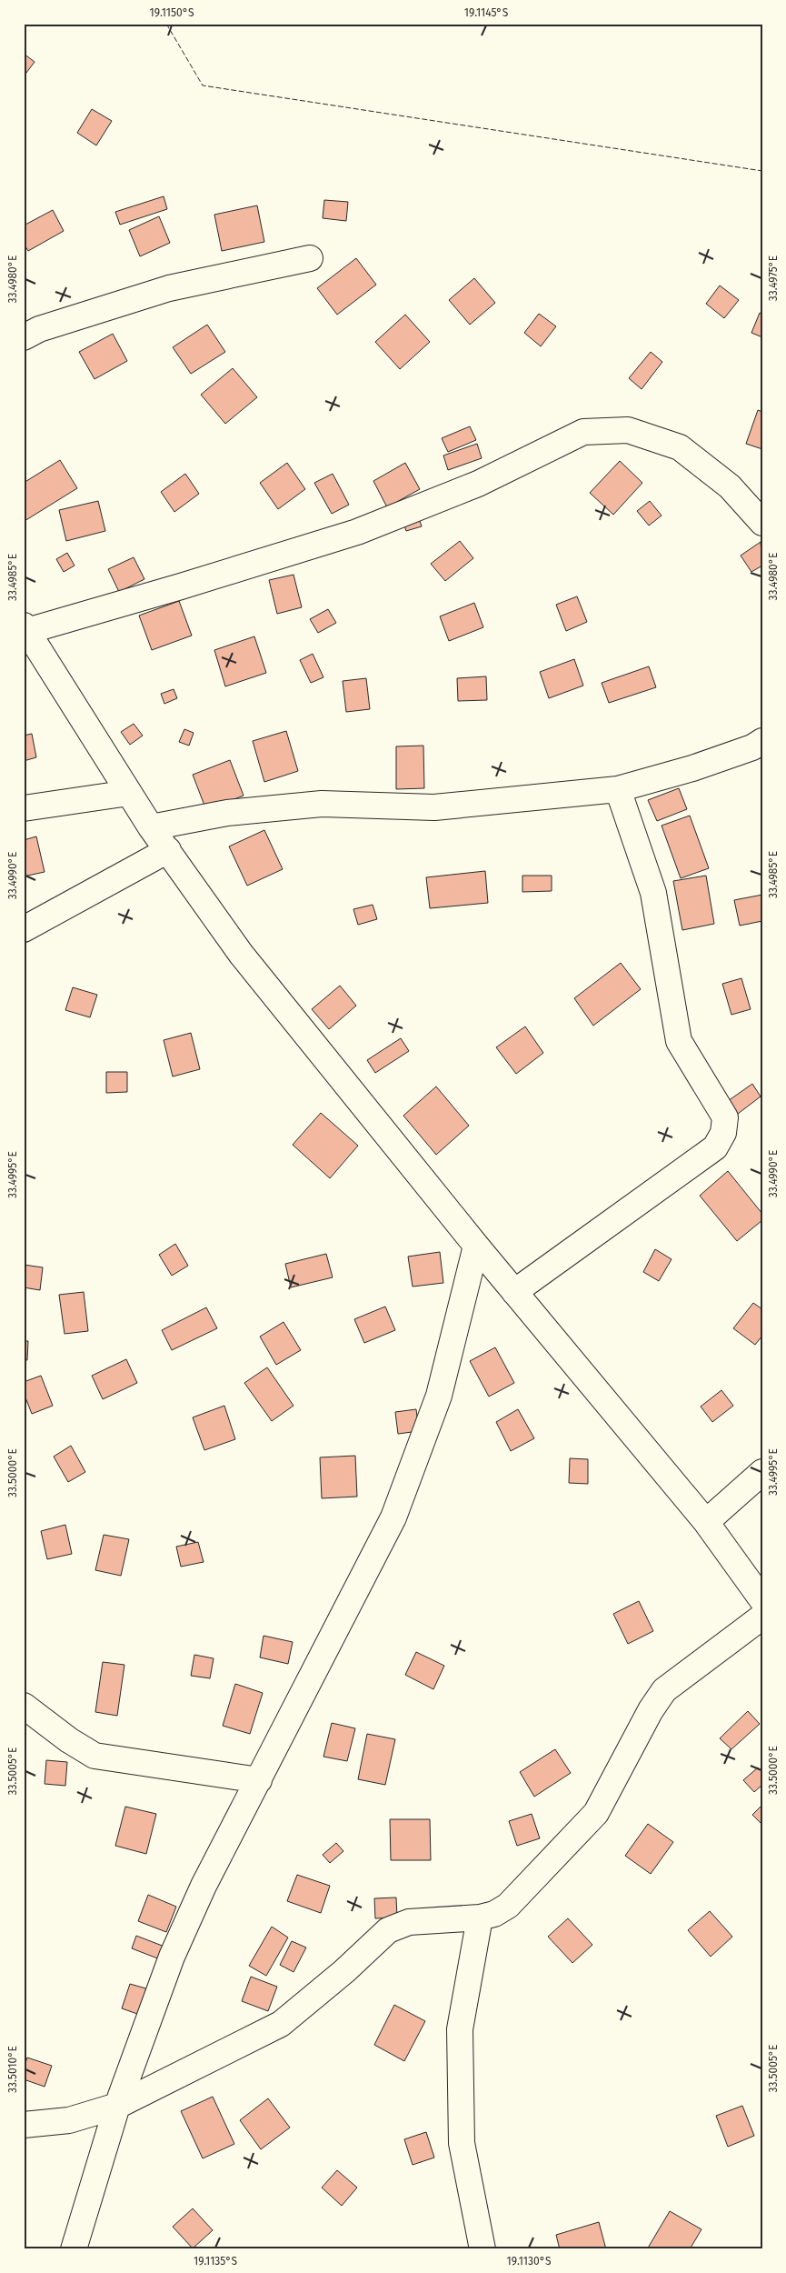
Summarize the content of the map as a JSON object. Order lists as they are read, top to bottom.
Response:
{
  "coordinates": [
    "19.1150°S",
    "19.1145°S",
    "33.4975°E",
    "33.4980°E",
    "33.4985°E",
    "33.4990°E",
    "33.4995°E",
    "33.5000°E",
    "33.5005°E",
    "33.5010°E",
    "19.1135°S",
    "19.1130°S"
  ]
}
